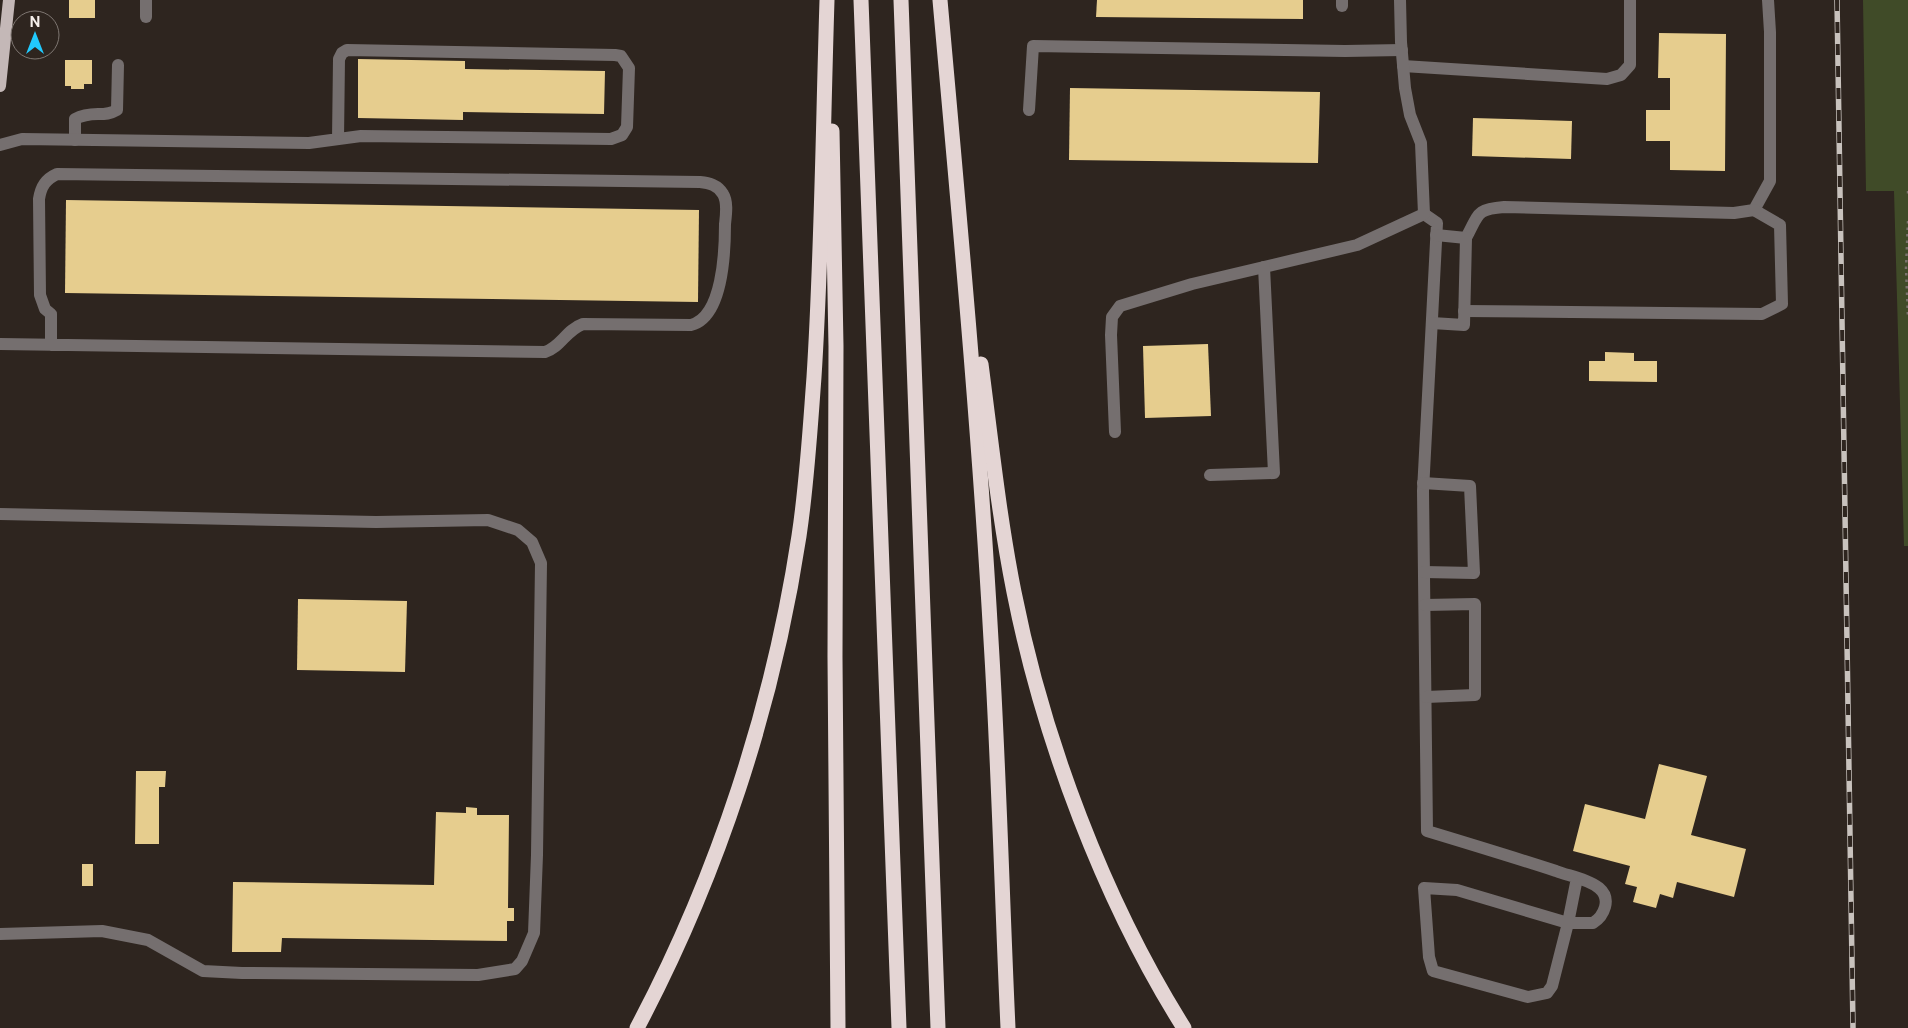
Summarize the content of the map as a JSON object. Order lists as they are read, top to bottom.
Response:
{
  "north": "top"
}
